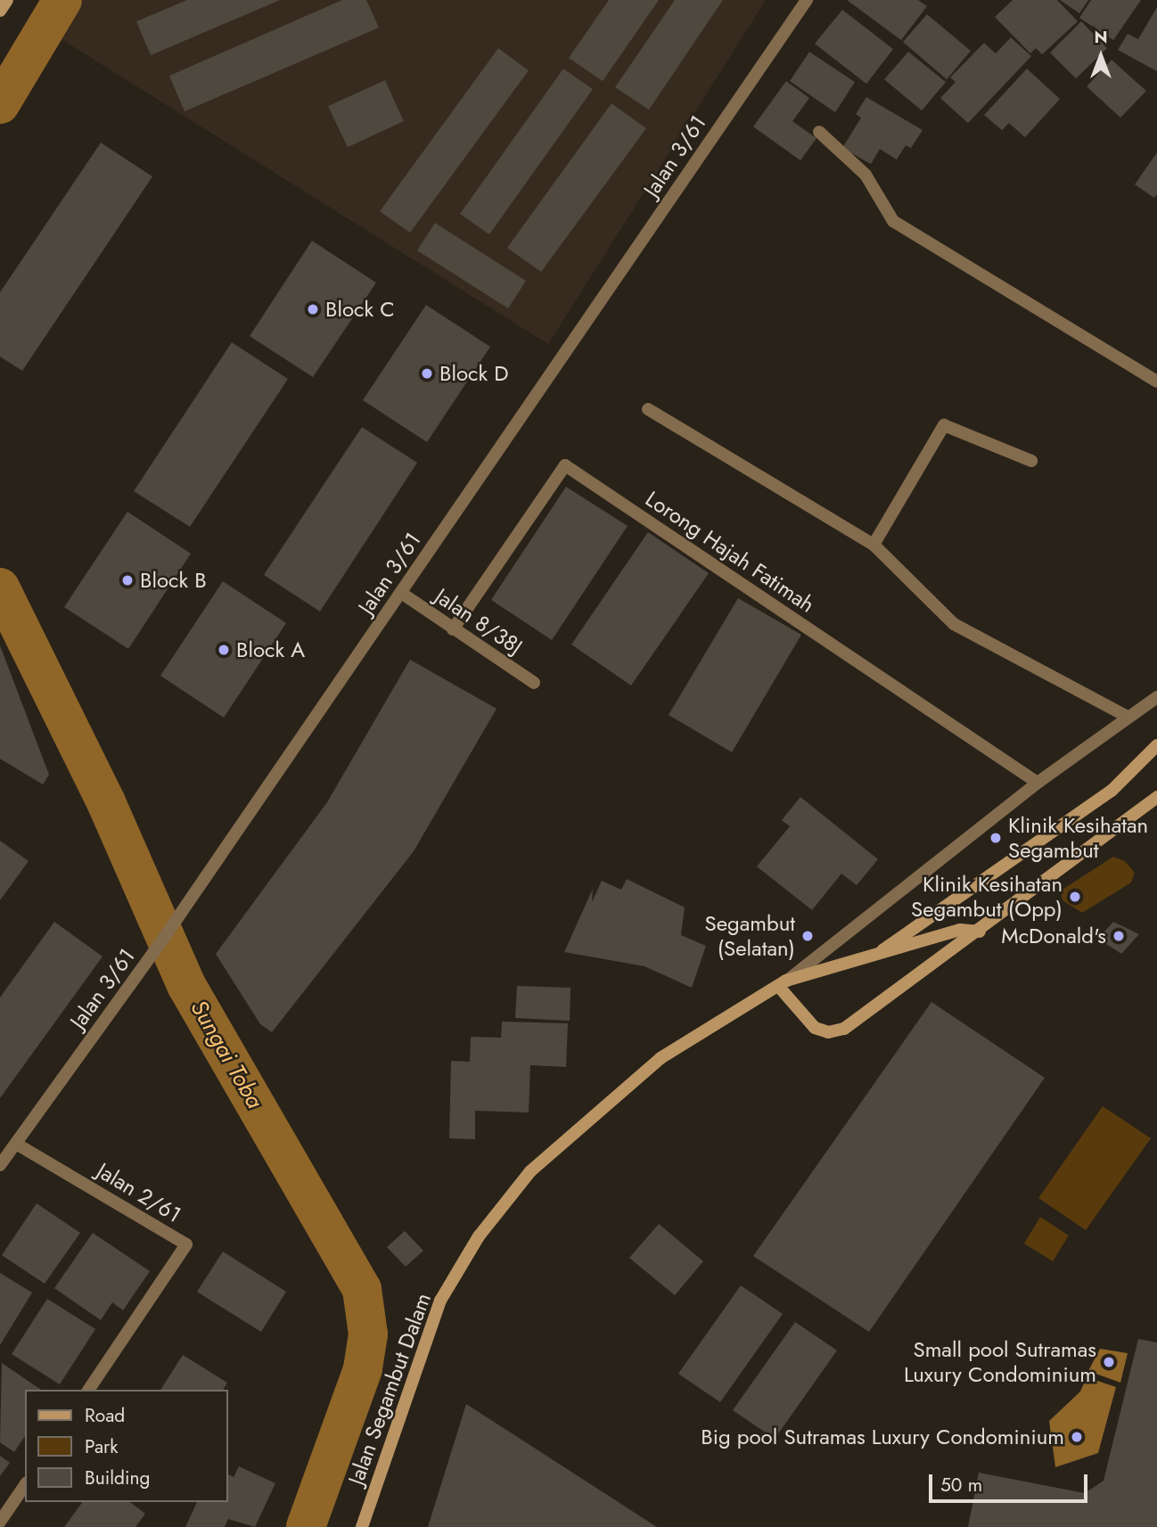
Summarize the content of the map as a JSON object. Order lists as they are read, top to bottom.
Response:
{
  "streets": {
    "street": [
      "Jalan 3/61",
      "Lorong Hajah Fatimah",
      "Jalan 8/38J",
      "Jalan 2/61",
      "Jalan Segambut Dalam"
    ]
  },
  "crossings": [
    ["Jalan 3/61", "Jalan 8/38J"],
    ["Jalan 3/61", "Jalan 2/61"],
    ["Lorong Hajah Fatimah", "Jalan 8/38J"]
  ],
  "water": ["Sungai Toba"],
  "places": [
    "Block C",
    "Block D",
    "Block B",
    "Block A",
    "Klinik Kesihatan Segambut",
    "Klinik Kesihatan Segambut (Opp)",
    "Segambut (Selatan)",
    "McDonald's",
    "Small pool Sutramas Luxury Condominium",
    "Big pool Sutramas Luxury Condominium"
  ],
  "legend": ["Road", "Park", "Building"],
  "scale_bar": "50 m",
  "north": "top"
}
